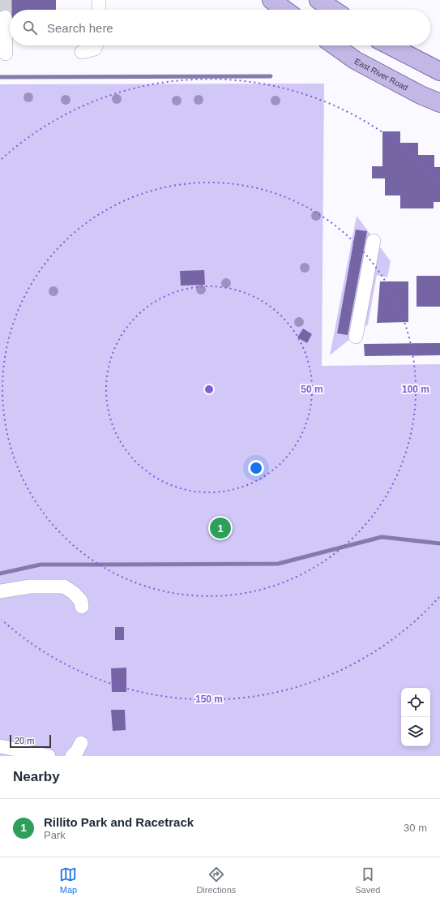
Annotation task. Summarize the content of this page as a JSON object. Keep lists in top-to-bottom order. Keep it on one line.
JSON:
{"streets":{"main road":["East River Road"]},"scale_bar":"20 m","page":{"search":"Search here","pins":"1","scale":"20 m","heading":"Nearby","list":[{"mark":"1","name":"Rillito Park and Racetrack","note":"Park","value":"30 m"}],"nav":["Map","Directions","Saved"]},"rings":["50 m","100 m","150 m"]}
